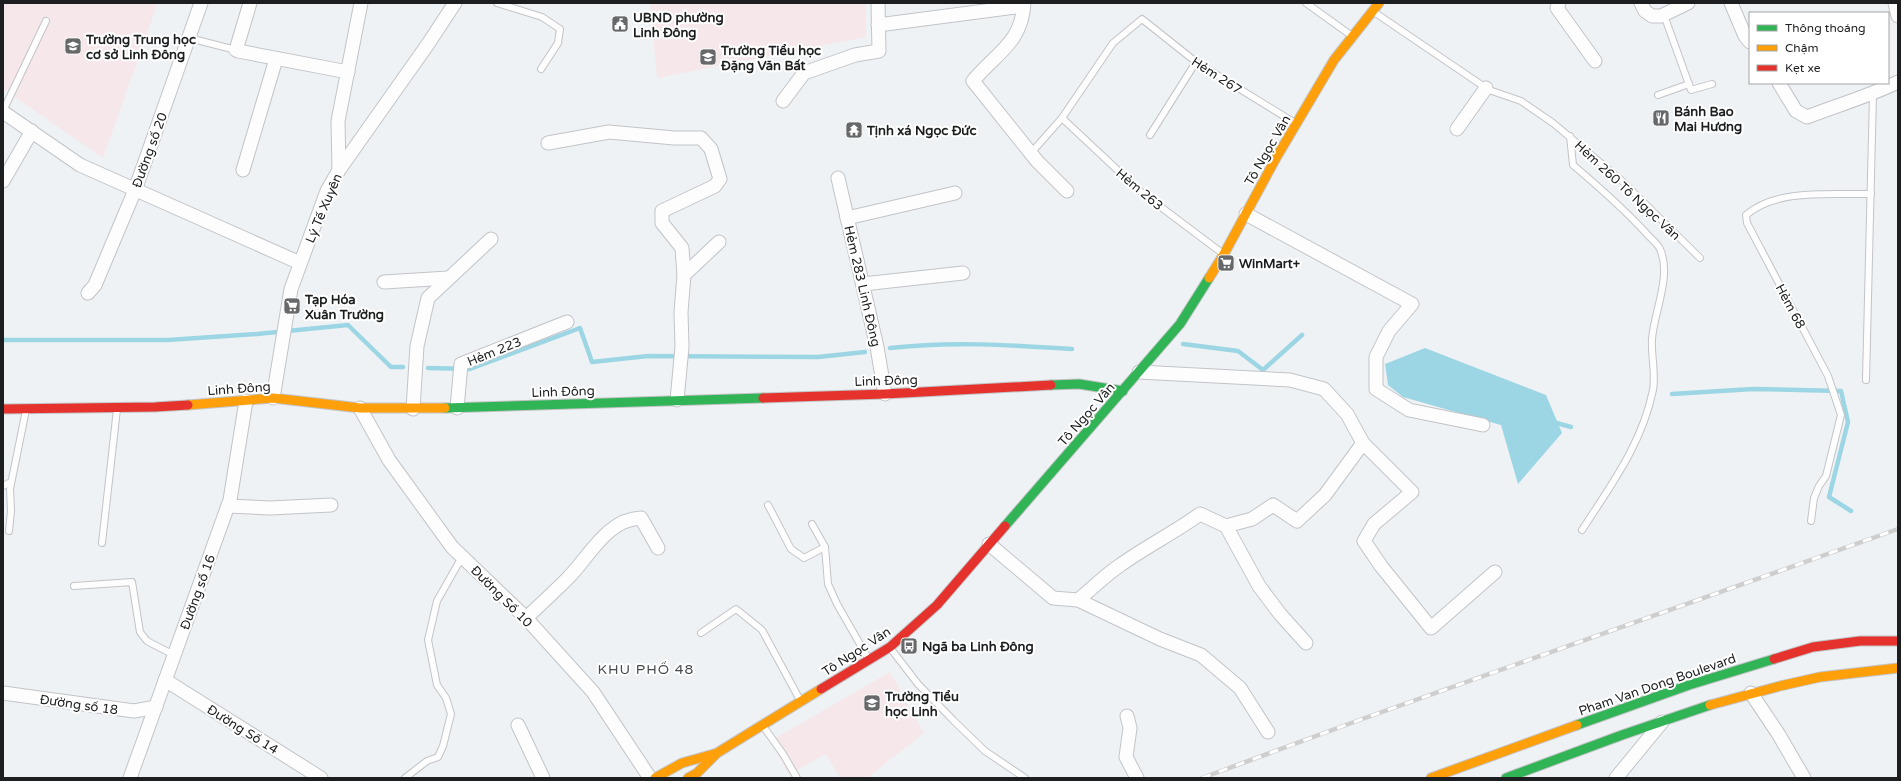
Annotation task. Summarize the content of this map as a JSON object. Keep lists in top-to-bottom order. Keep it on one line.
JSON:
{"streets":{"main road":["Tô Ngọc Vân","Linh Đông","Pham Van Dong Boulevard"],"street":["Đường số 20","Lý Tế Xuyên","Hẻm 283 Linh Đông","Hẻm 223","Đường số 16","Đường Số 10","Đường số 18","Đường Số 14"],"lane":["Hẻm 267","Hẻm 263","Hẻm 260 Tô Ngọc Vân","Hẻm 68"]},"crossings":[["Hẻm 267","Tô Ngọc Vân"],["Hẻm 267","Hẻm 263"],["Tô Ngọc Vân","Hẻm 263"],["Tô Ngọc Vân","Hẻm 260 Tô Ngọc Vân"],["Tô Ngọc Vân","Linh Đông"],["Lý Tế Xuyên","Linh Đông"],["Hẻm 283 Linh Đông","Linh Đông"],["Hẻm 223","Linh Đông"],["Linh Đông","Đường số 16"],["Linh Đông","Đường Số 10"],["Đường số 16","Đường số 18"],["Đường số 16","Đường Số 14"]],"districts":["KHU PHỐ 48"],"places":{"public building":["UBND phường Linh Đông"],"school or university":["Trường Trung học cơ sở Linh Đông","Trường Tiểu học Đặng Văn Bất","Trường Tiểu học Linh"],"restaurant":["Bánh Bao Mai Hương"],"temple":["Tịnh xá Ngọc Đức"],"supermarket":["WinMart+","Tạp Hóa Xuân Trường"],"bus stop":["Ngã ba Linh Đông"]},"legend":["Thông thoáng","Chậm","Kẹt xe"]}
